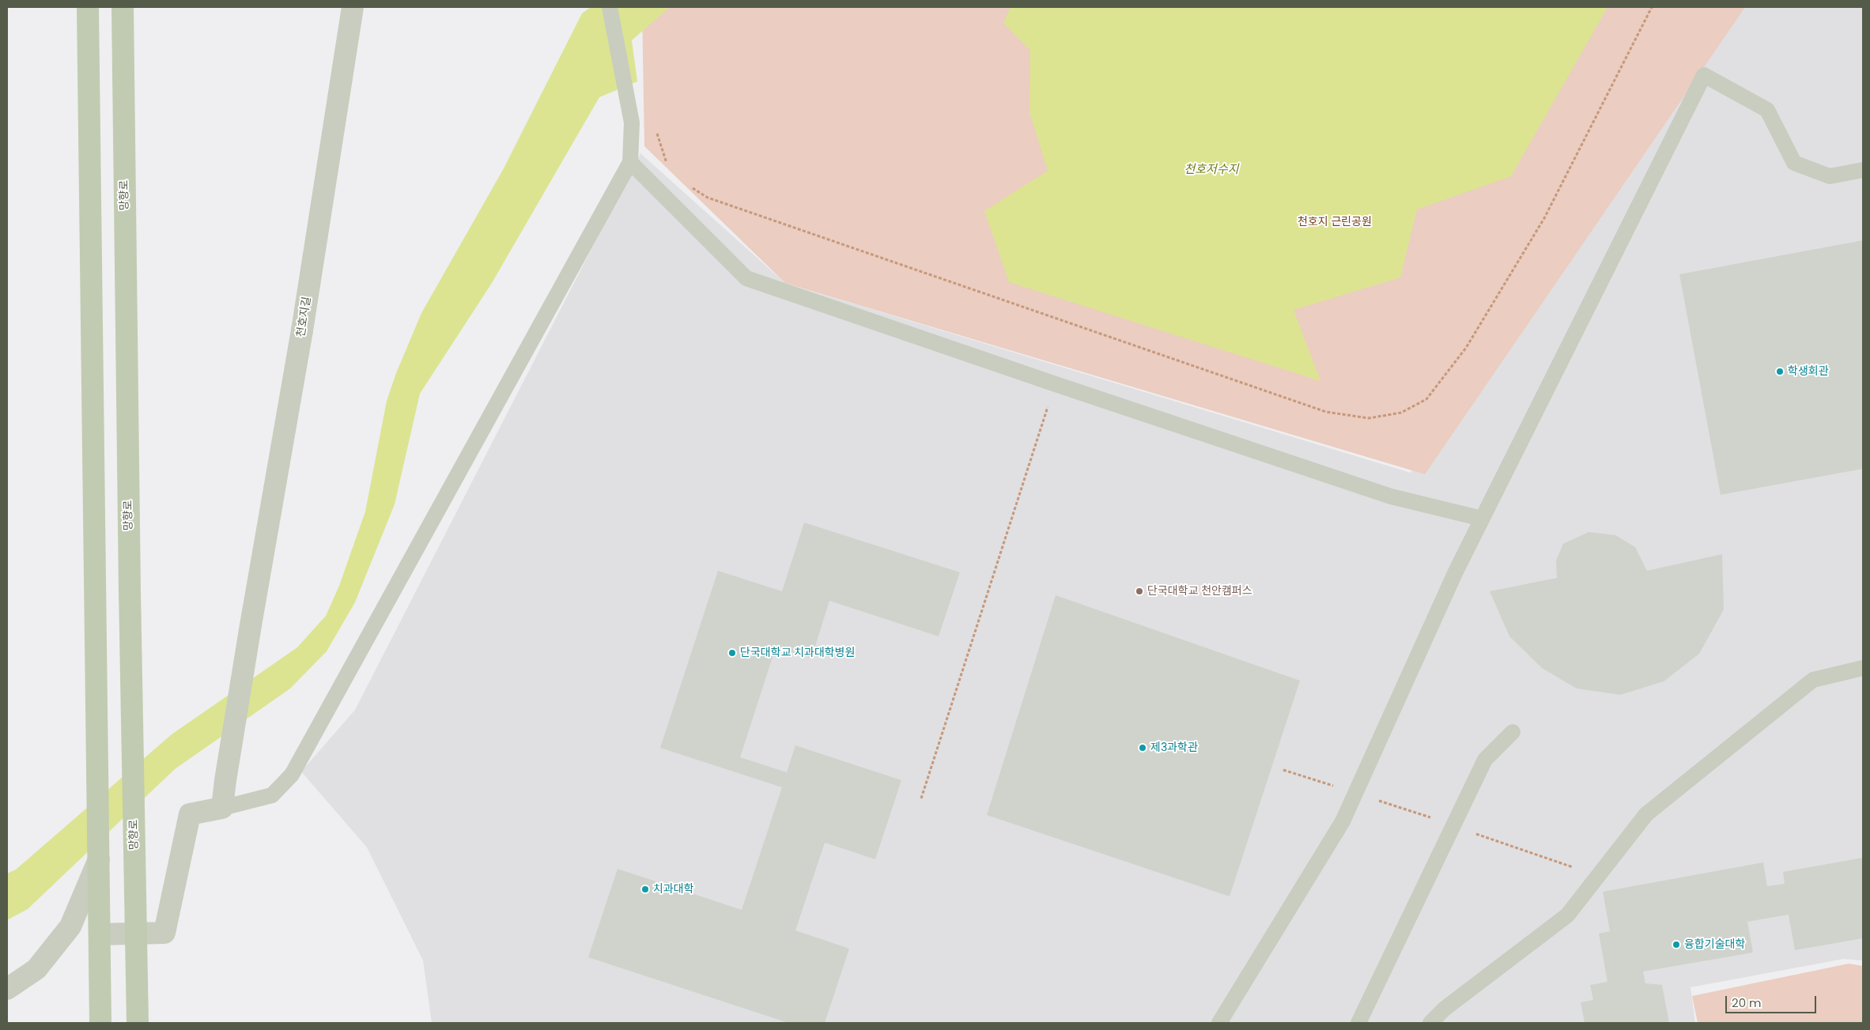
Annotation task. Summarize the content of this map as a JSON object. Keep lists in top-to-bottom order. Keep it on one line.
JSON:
{"streets":{"main road":["망향로"],"street":["천호지길"]},"water":["천호저수지"],"parks":["천호지 근린공원"],"places":["학생회관","단국대학교 천안캠퍼스","단국대학교 치과대학병원","제3과학관","치과대학","융합기술대학"],"scale_bar":"20 m"}
